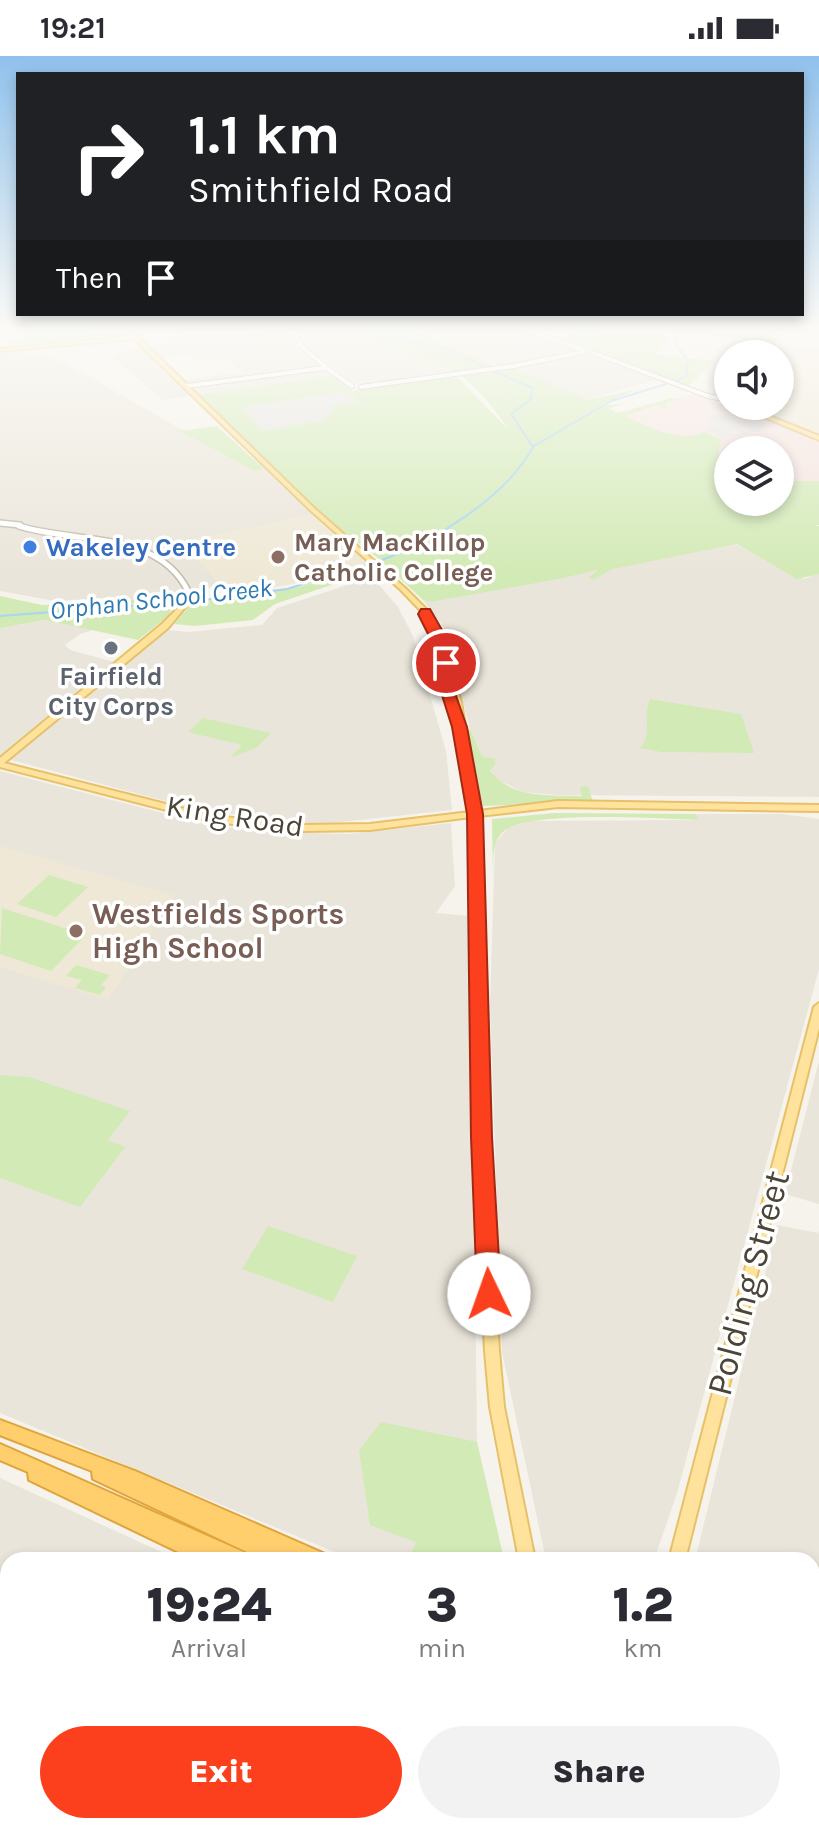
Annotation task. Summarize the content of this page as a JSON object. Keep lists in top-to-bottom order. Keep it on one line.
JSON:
{"streets":{"main road":["King Road","Polding Street"]},"water":["Orphan School Creek"],"places":["Wakeley Centre","Mary MacKillop Catholic College","Fairfield City Corps","Westfields Sports High School"],"page":{"status":"19:21","turn":["1.1 km","Smithfield Road"],"then":"Then","eta":["19:24","Arrival","3","min","1.2","km"],"buttons":["Exit","Share"]}}
